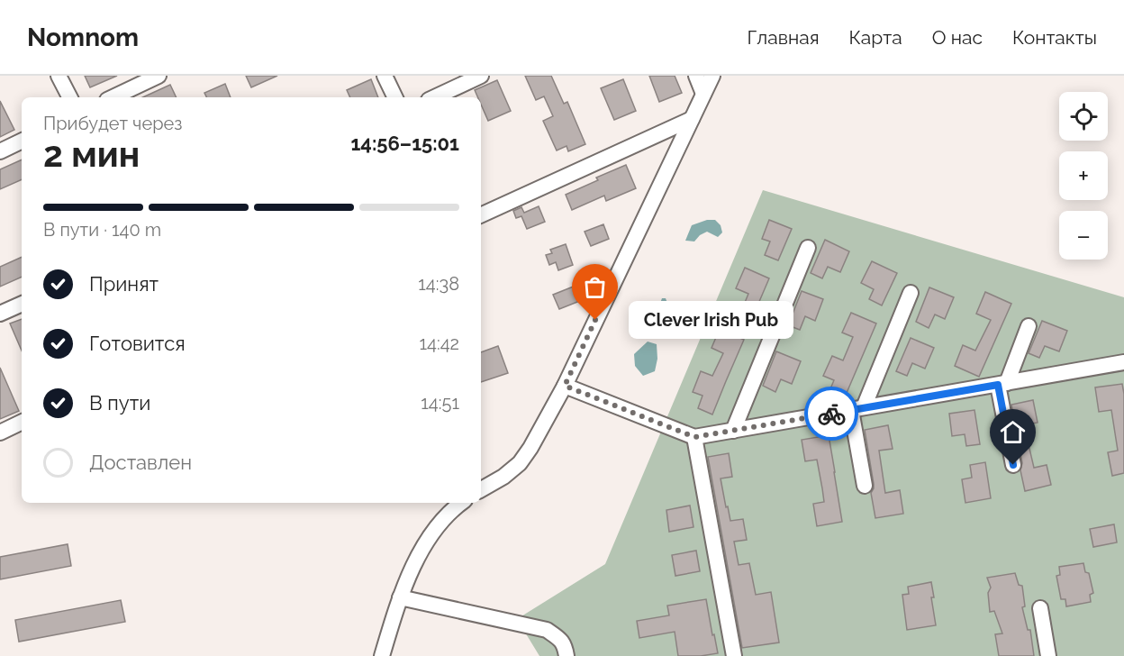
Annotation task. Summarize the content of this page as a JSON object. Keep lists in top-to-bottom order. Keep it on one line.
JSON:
{"places":["Clever Irish Pub"],"page":{"header":"Nomnom","nav":["Главная","Карта","О нас","Контакты"],"map_buttons":["+","−"],"heading":["2 мин","Прибудет через","14:56–15:01"],"bar":"В пути · 140 m","list":[["Принят","14:38"],["Готовится","14:42"],["В пути","14:51"],"Доставлен"],"bubble":"Clever Irish Pub"}}
